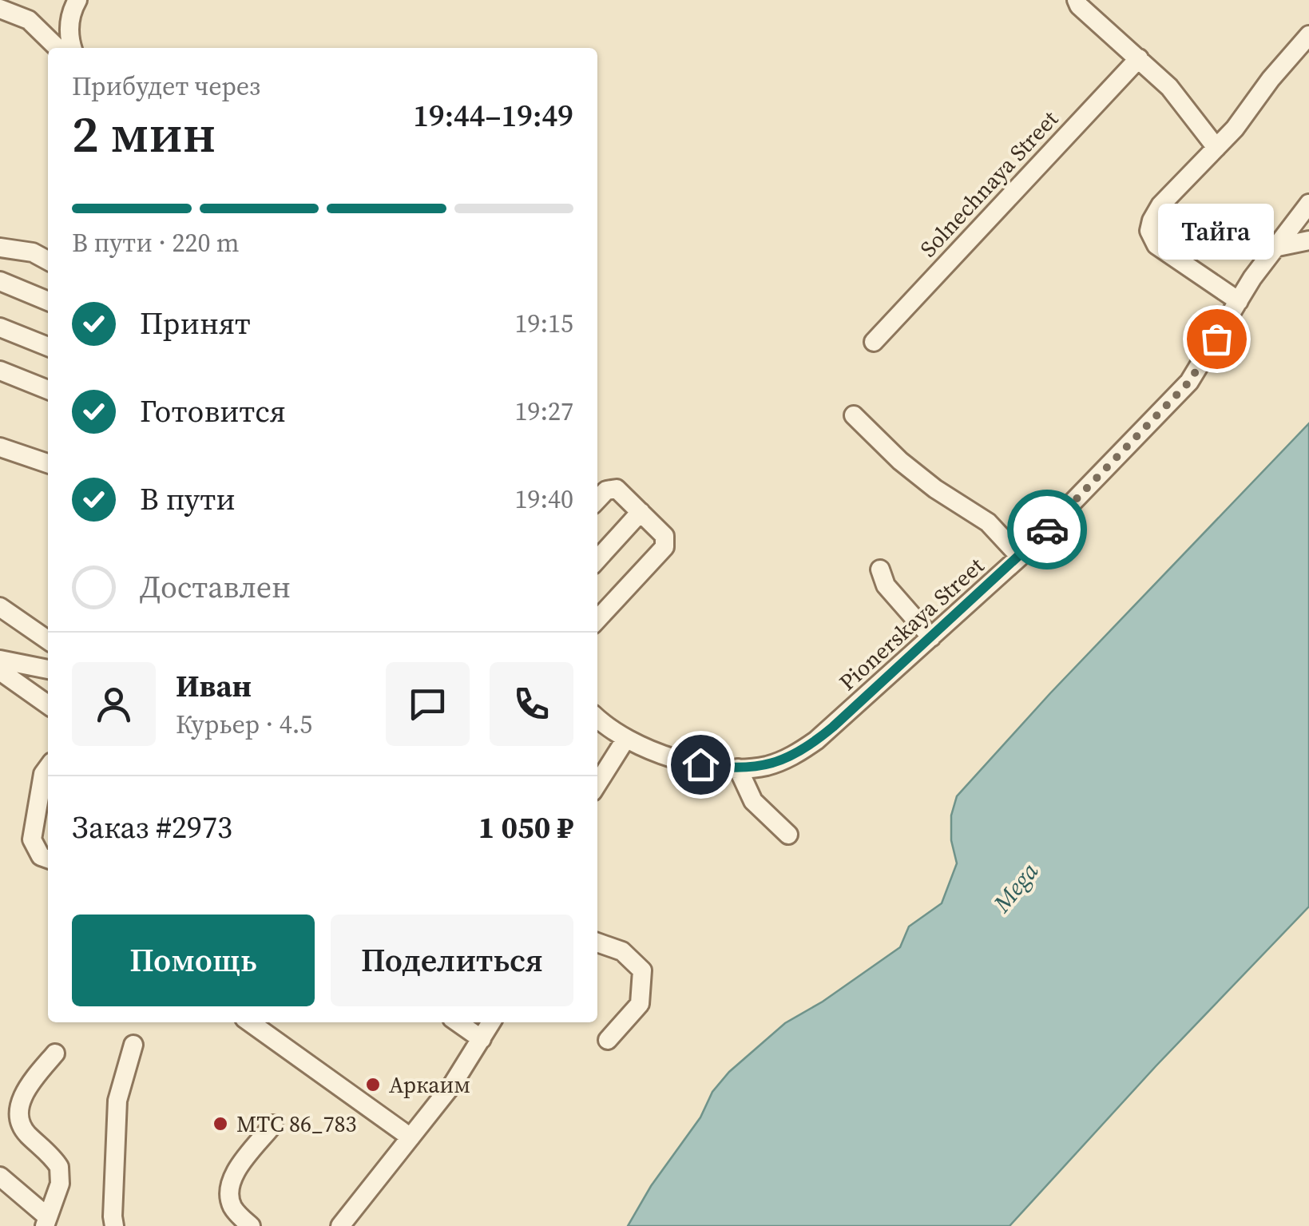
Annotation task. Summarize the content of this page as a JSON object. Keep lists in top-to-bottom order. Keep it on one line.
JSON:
{"streets":{"street":["Solnechnaya Street","Pionerskaya Street"]},"water":["Mega"],"places":["Тайга","Аркаим","МТС 86_783"],"page":{"heading":["2 мин","Прибудет через","19:44–19:49"],"panel":["Иван","Курьер · 4.5","Заказ #2973","1 050 ₽"],"bar":"В пути · 220 m","bubble":"Тайга","list":[["Принят","19:15"],["Готовится","19:27"],["В пути","19:40"],"Доставлен"],"buttons":["Помощь","Поделиться"]}}
